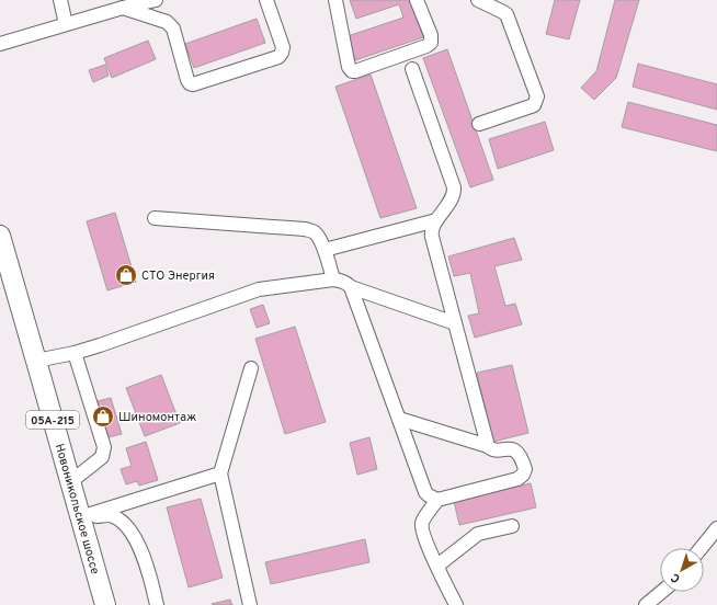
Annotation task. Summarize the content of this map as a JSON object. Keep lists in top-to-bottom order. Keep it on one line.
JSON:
{"streets":{"highway":["05А-215","Новоникольское шоссе"]},"places":{"shop":["СТО Энергия","Шиномонтаж"]},"north":"bottom left"}
